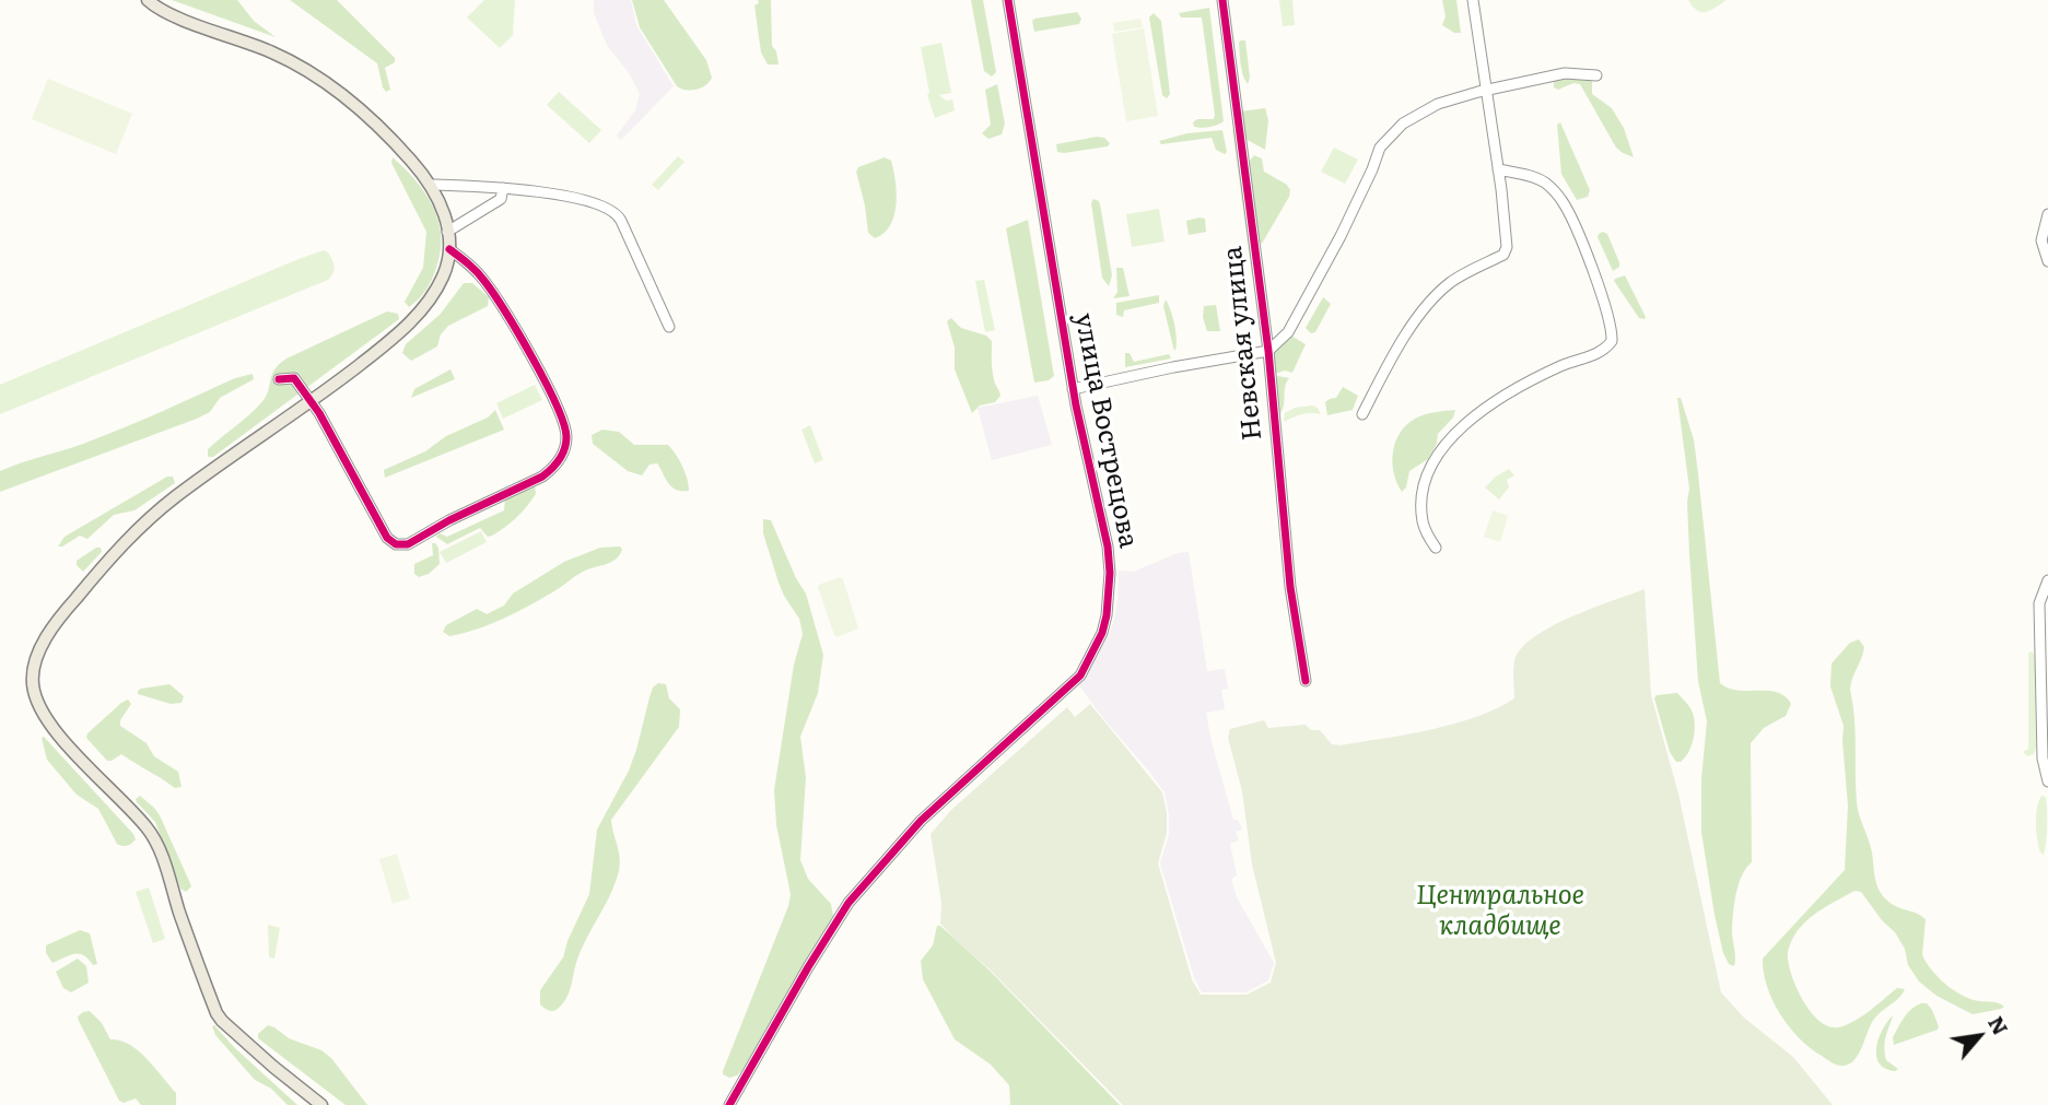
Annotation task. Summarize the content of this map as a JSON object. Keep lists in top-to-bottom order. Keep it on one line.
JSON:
{"streets":{"street":["Невская улица","улица Вострецова"]},"parks":["Центральное кладбище"],"north":"top right"}
